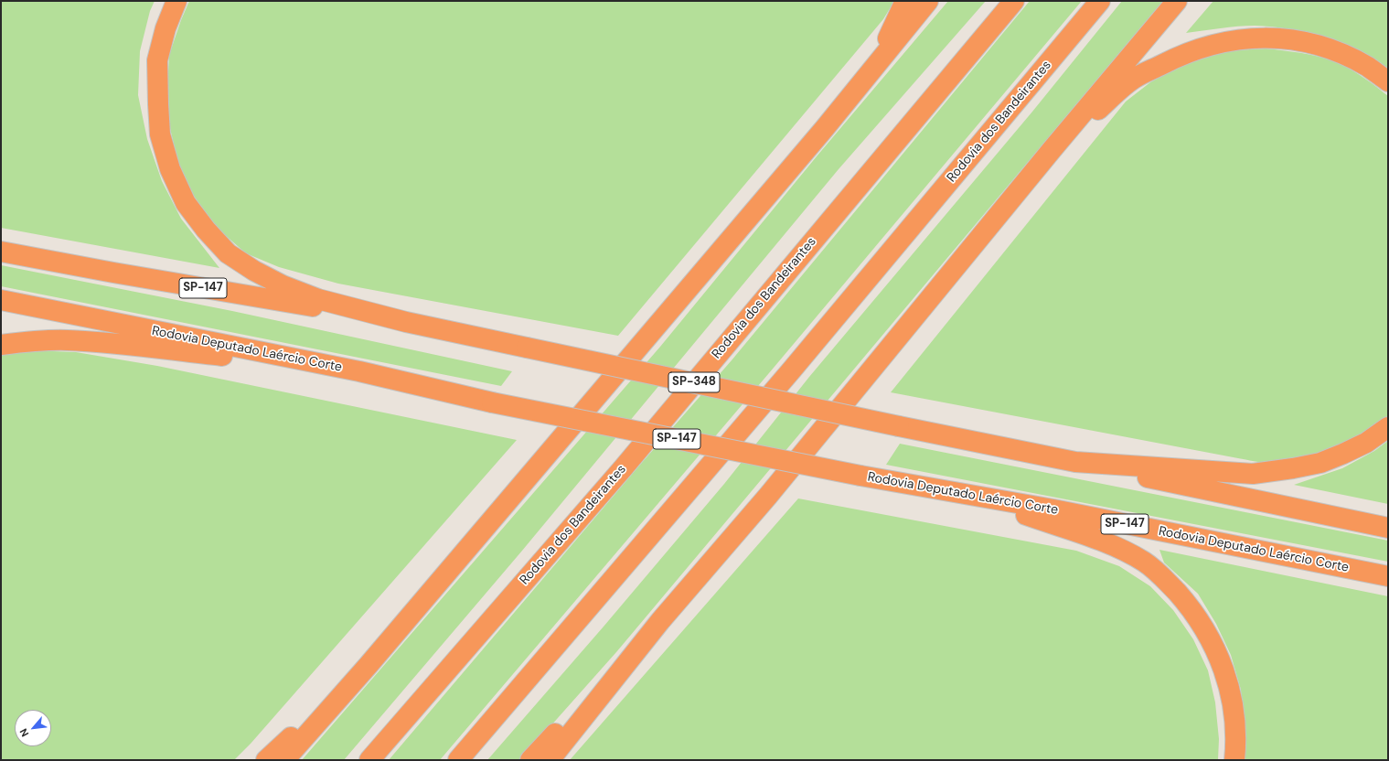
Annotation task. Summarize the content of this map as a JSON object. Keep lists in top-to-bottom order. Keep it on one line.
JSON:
{"streets":{"highway":["Rodovia dos Bandeirantes","SP-147","Rodovia Deputado Laércio Corte","SP-348"]},"north":"bottom left"}
